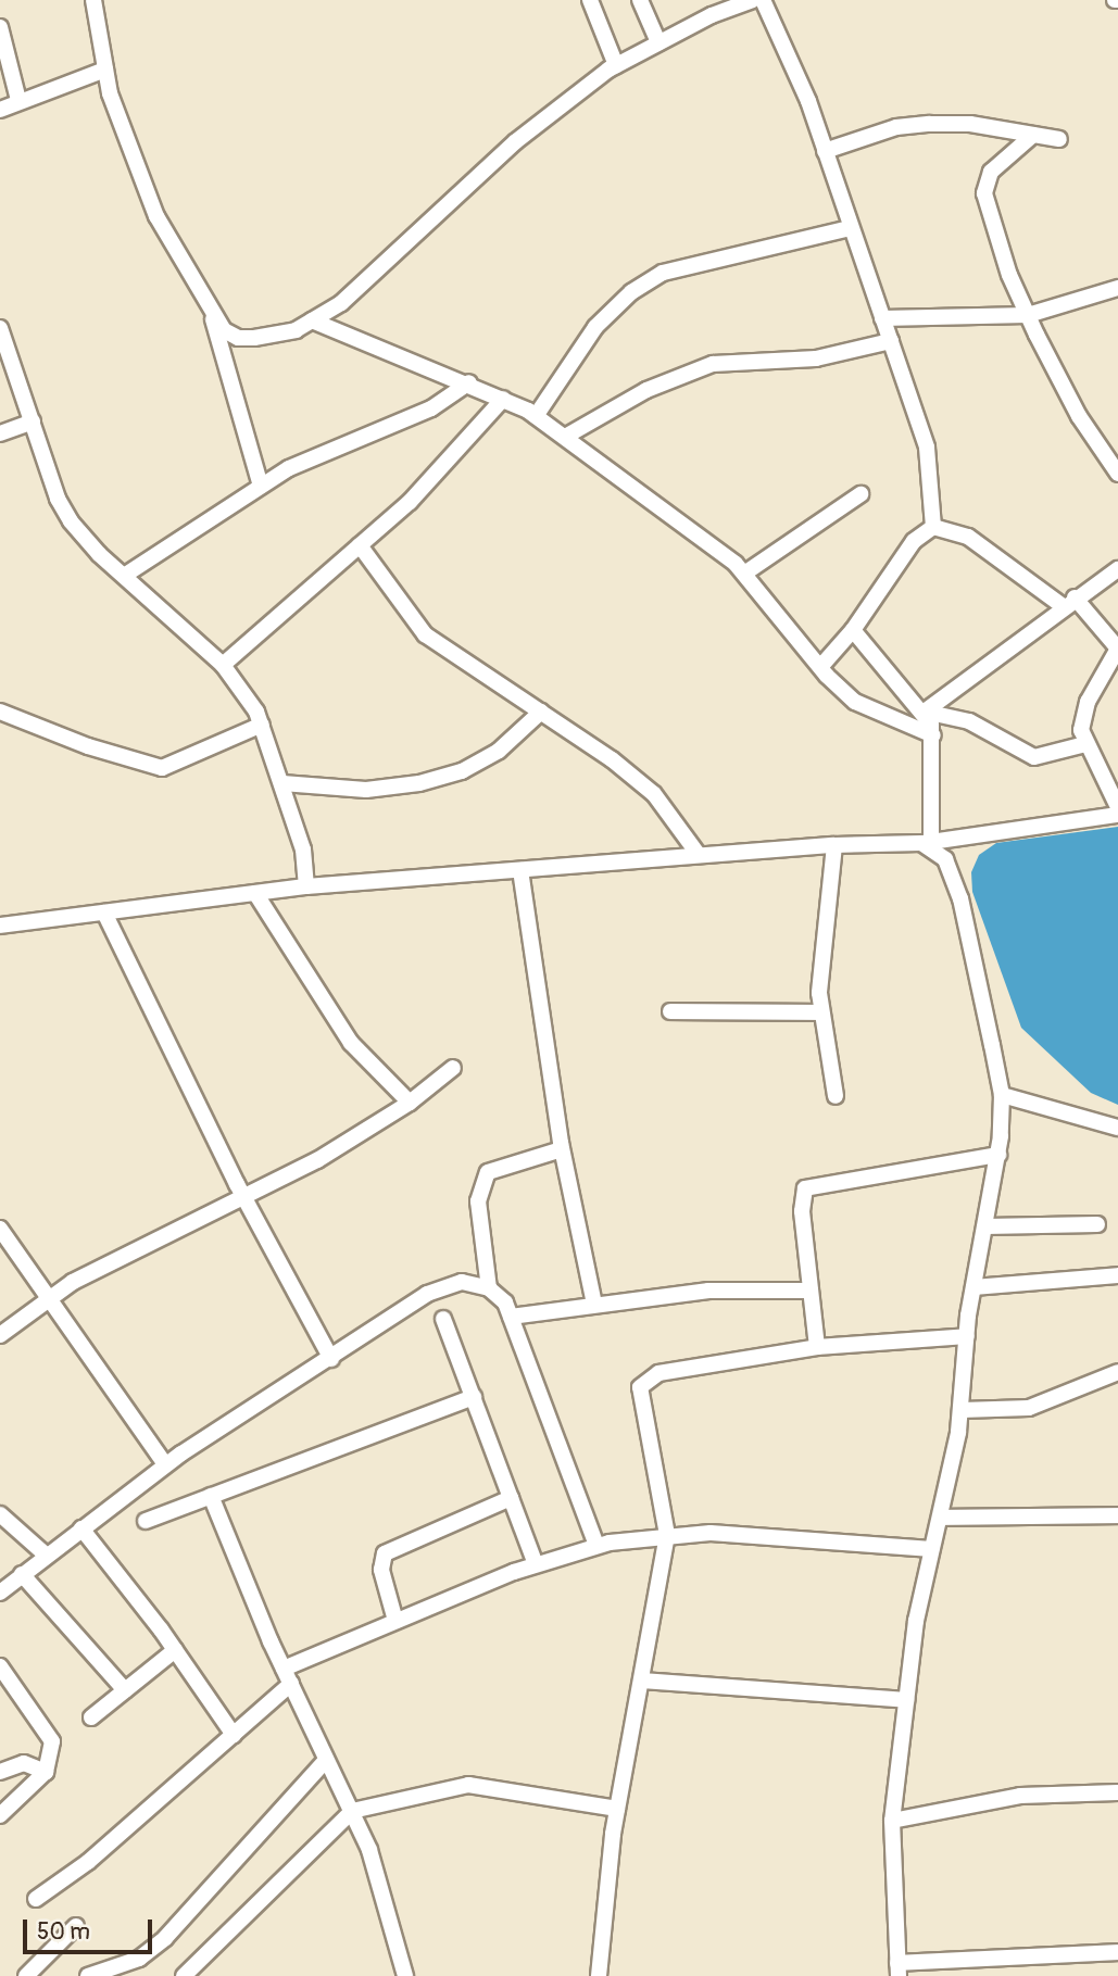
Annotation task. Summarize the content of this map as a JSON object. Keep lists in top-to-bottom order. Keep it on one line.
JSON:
{"scale_bar":"50 m"}
